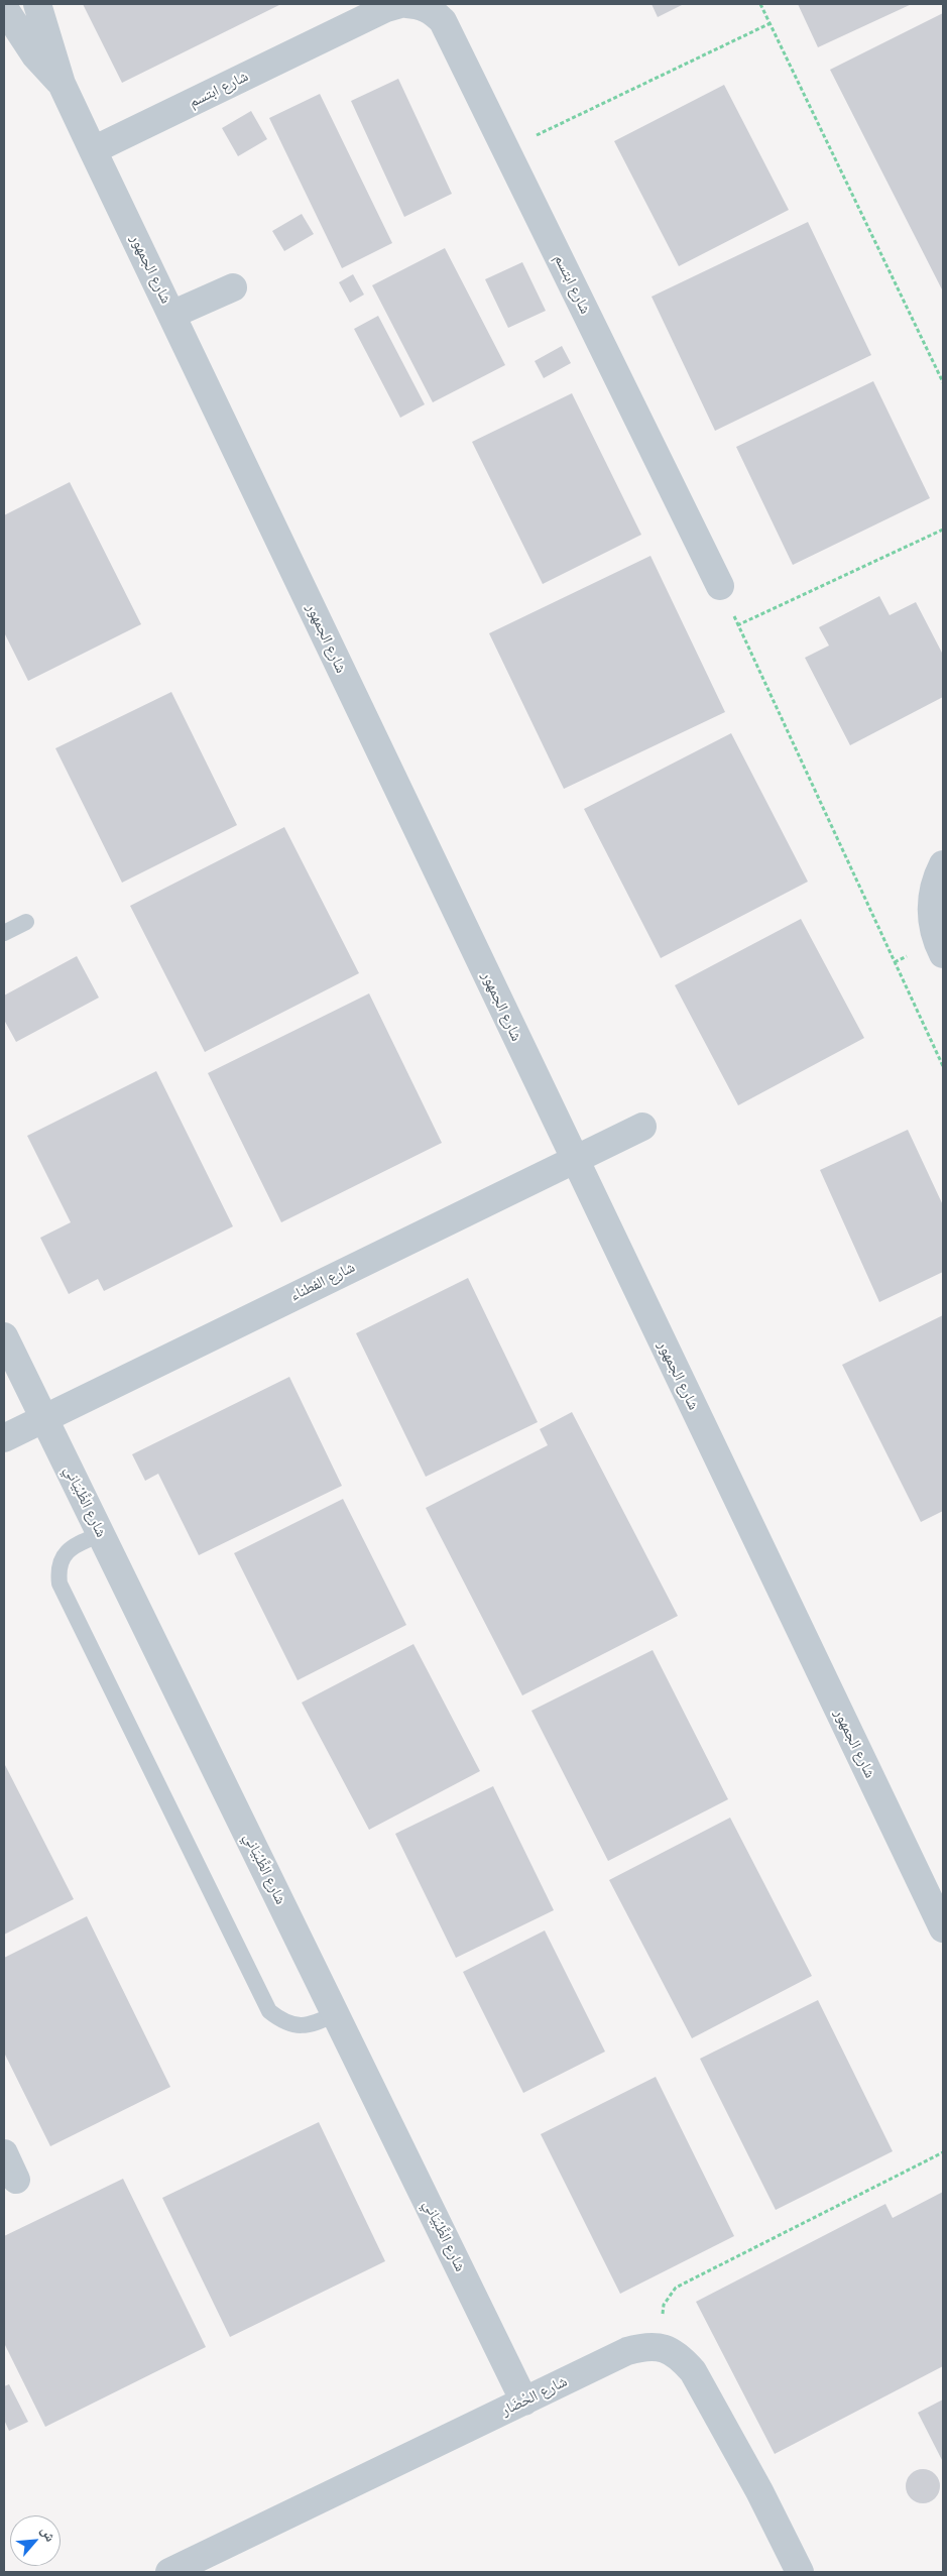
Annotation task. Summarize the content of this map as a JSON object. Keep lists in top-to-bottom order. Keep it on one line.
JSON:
{"streets":{"street":["شارع ابتسم","شارع الجمهور","شارع الفطناء","شارع الظَّبْيَاني","شارع الحْضَار"]},"crossings":[["شارع ابتسم","شارع الجمهور"],["شارع الجمهور","شارع الفطناء"],["شارع الفطناء","شارع الظَّبْيَاني"],["شارع الظَّبْيَاني","شارع الحْضَار"]],"north":"top right"}
